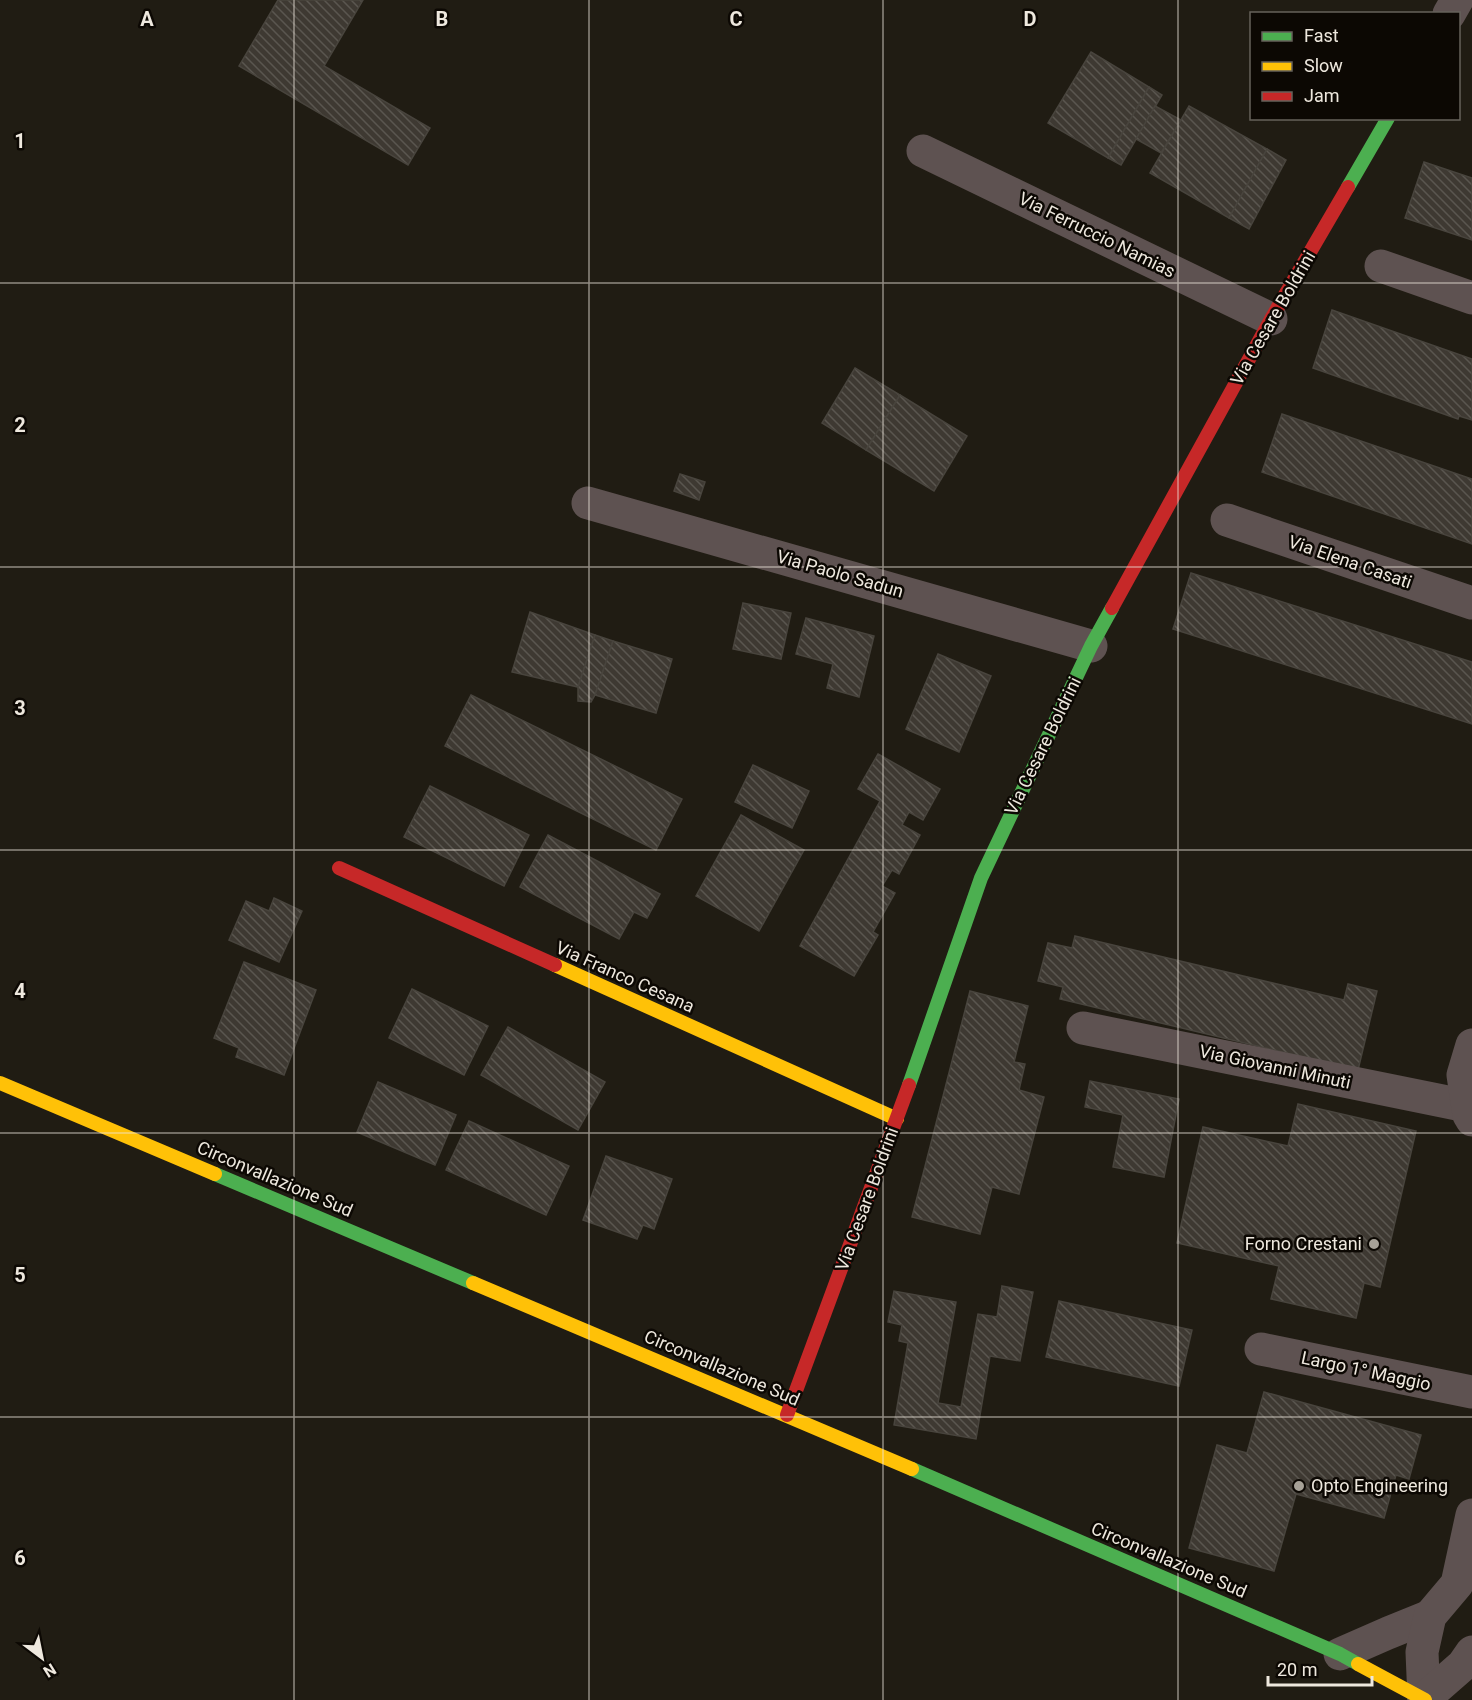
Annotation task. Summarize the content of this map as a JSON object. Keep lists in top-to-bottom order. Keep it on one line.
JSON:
{"streets":{"street":["Via Ferruccio Namias","Via Cesare Boldrini","Via Elena Casati","Via Paolo Sadun","Via Franco Cesana","Via Giovanni Minuti","Circonvallazione Sud","Largo 1° Maggio"]},"crossings":[["Via Ferruccio Namias","Via Cesare Boldrini"],["Via Cesare Boldrini","Via Paolo Sadun"],["Via Cesare Boldrini","Via Franco Cesana"],["Via Cesare Boldrini","Circonvallazione Sud"]],"places":["Forno Crestani","Opto Engineering"],"legend":["Fast","Slow","Jam"],"scale_bar":"20 m","north":"bottom right","grid":{"columns":["A","B","C","D"],"rows":["1","2","3","4","5","6"]}}
